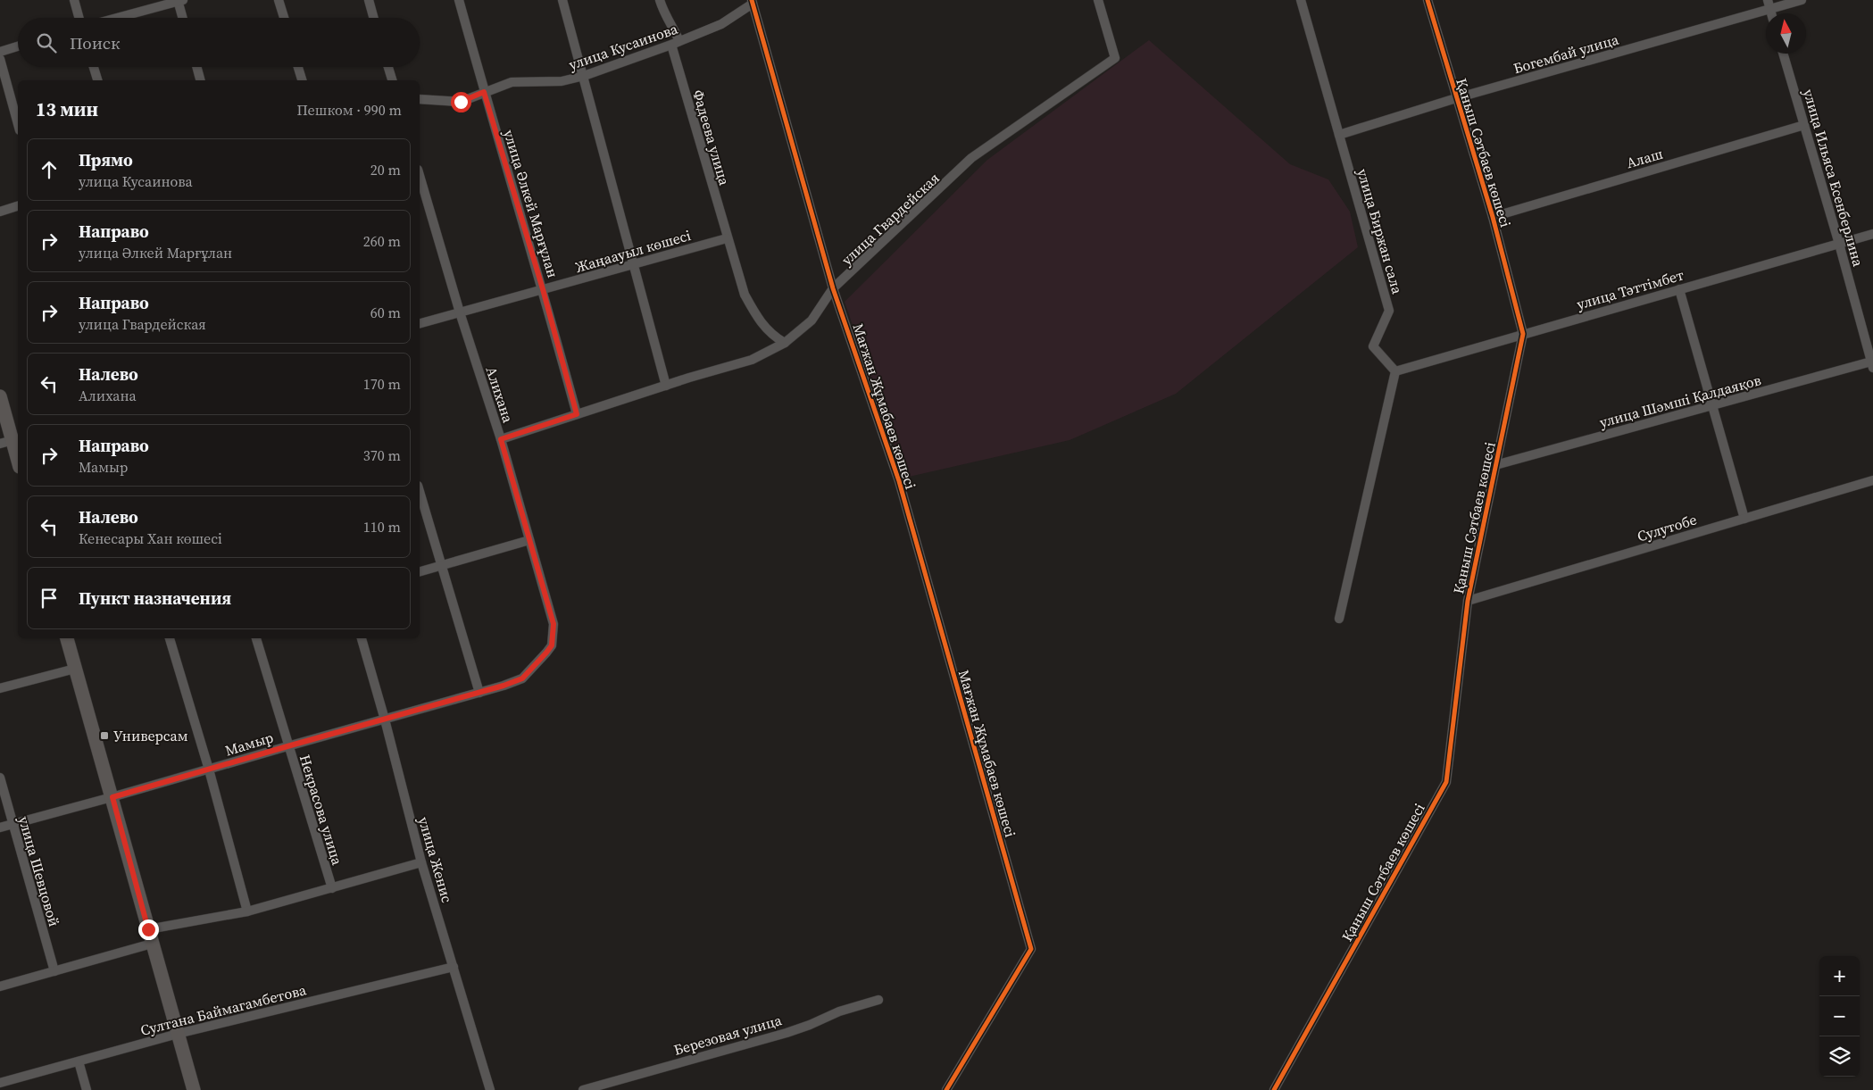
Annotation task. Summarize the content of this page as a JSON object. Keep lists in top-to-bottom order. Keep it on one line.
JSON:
{"streets":{"street":["улица Кусаинова","Богембай улица","Фадеева улица","Қаныш Сәтбаев көшесі","Алаш","улица Ильяса Есенберлина","улица Әлкей Марғұлан","улица Гвардейская","улица Биржан сала","Жаңаауыл көшесі","улица Тәттімбет","Алихана","улица Шәмші Қалдаяқов","Мағжан Жұмабаев көшесі","Сулутобе","Мамыр","Некрасова улица","улица Женис","улица Шевцовой","Султана Баймагамбетова","Березовая улица"]},"crossings":[["улица Кусаинова","Фадеева улица"],["улица Кусаинова","улица Әлкей Марғұлан"],["улица Кусаинова","Мағжан Жұмабаев көшесі"],["Богембай улица","Қаныш Сәтбаев көшесі"],["Богембай улица","улица Биржан сала"],["Фадеева улица","улица Гвардейская"],["Фадеева улица","Жаңаауыл көшесі"],["Қаныш Сәтбаев көшесі","Алаш"],["Қаныш Сәтбаев көшесі","улица Тәттімбет"],["Қаныш Сәтбаев көшесі","улица Шәмші Қалдаяқов"],["Қаныш Сәтбаев көшесі","Сулутобе"],["Алаш","улица Ильяса Есенберлина"],["улица Ильяса Есенберлина","улица Тәттімбет"],["улица Ильяса Есенберлина","улица Шәмші Қалдаяқов"],["улица Әлкей Марғұлан","улица Гвардейская"],["улица Әлкей Марғұлан","Жаңаауыл көшесі"],["улица Гвардейская","Алихана"],["улица Гвардейская","Мағжан Жұмабаев көшесі"],["улица Биржан сала","улица Тәттімбет"],["Жаңаауыл көшесі","Алихана"],["Алихана","Мамыр"],["Мамыр","Некрасова улица"],["Мамыр","улица Женис"],["Мамыр","улица Шевцовой"],["улица Женис","Султана Баймагамбетова"]],"places":{"transit":["Универсам"]},"north":"top","page":{"search":"Поиск","heading":["13 мин","Пешком · 990 m"],"list":[["Прямо","улица Кусаинова","20 m"],["Направо","улица Әлкей Марғұлан","260 m"],["Направо","улица Гвардейская","60 m"],["Налево","Алихана","170 m"],["Направо","Мамыр","370 m"],["Налево","Кенесары Хан көшесі","110 m"],"Пункт назначения"],"map_buttons":["+","−"]}}
